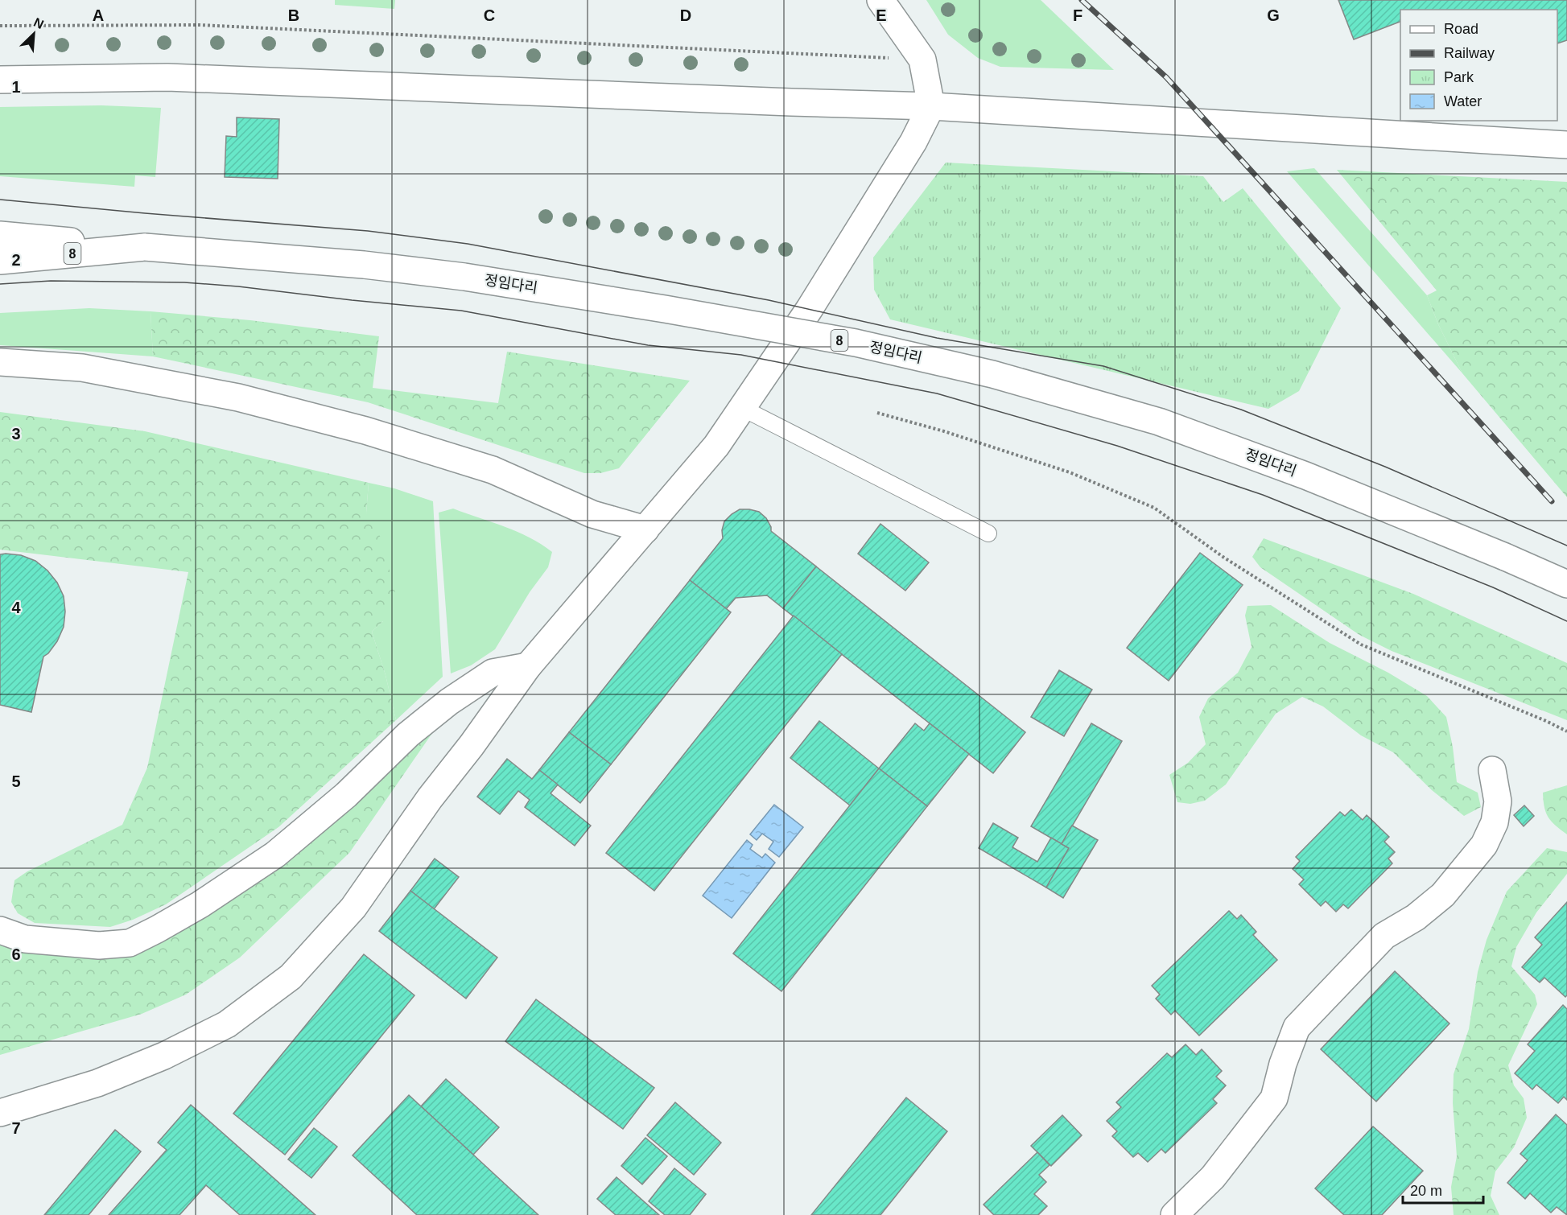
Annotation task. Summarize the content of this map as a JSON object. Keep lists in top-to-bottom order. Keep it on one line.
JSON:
{"streets":{"main road":["8","정임다리"]},"crossings":[["8","정임다리"]],"legend":["Road","Railway","Park","Water"],"scale_bar":"20 m","north":"top right","grid":{"columns":["A","B","C","D","E","F","G"],"rows":["1","2","3","4","5","6","7"]}}
